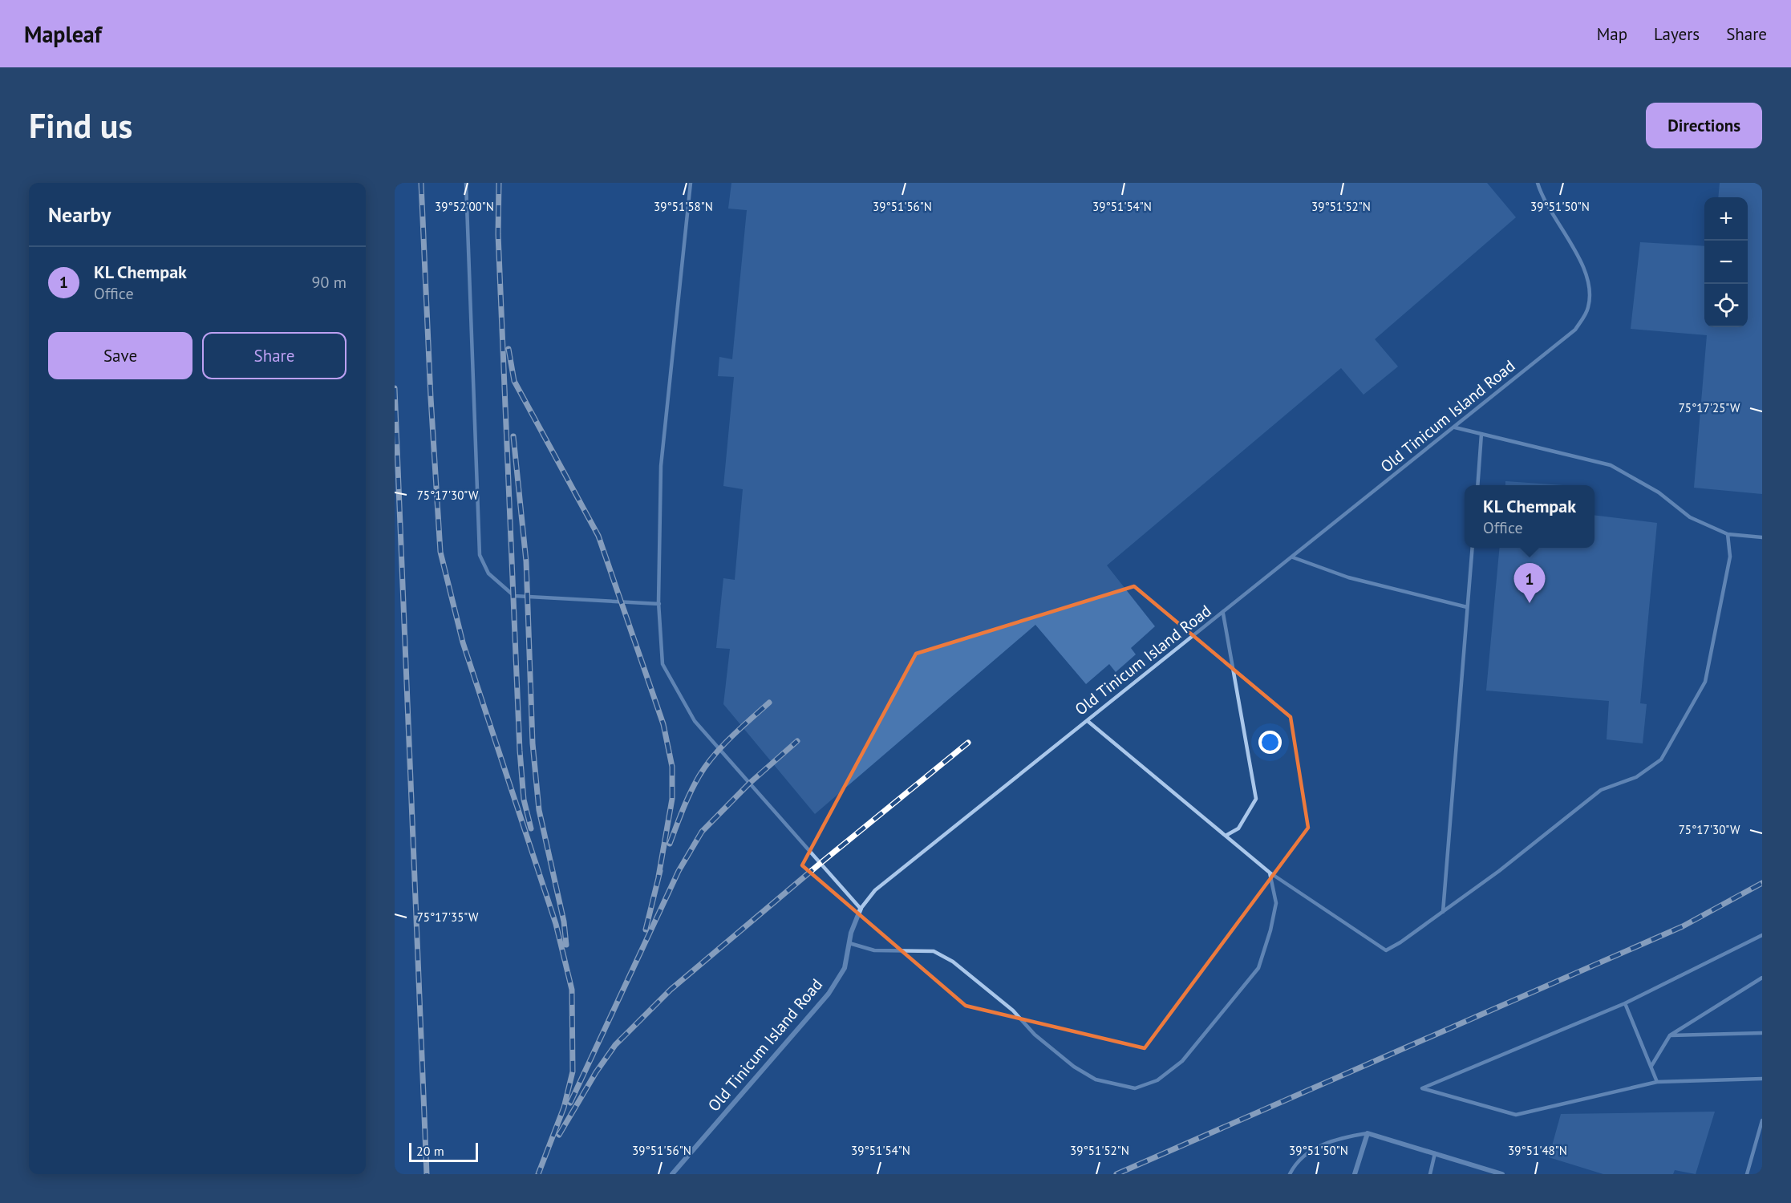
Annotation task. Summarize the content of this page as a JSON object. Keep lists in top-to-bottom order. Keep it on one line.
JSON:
{"streets":{"street":["Old Tinicum Island Road"]},"scale_bar":"20 m","page":{"header":"Mapleaf","nav":["Map","Layers","Share"],"buttons":["Directions",["Save","Share"]],"title":"Find us","heading":"Nearby","map_buttons":["+","−"],"list":[{"mark":"1","name":"KL Chempak","note":"Office","value":"90 m"}],"popup":["KL Chempak","Office"],"pins":"1","scale":"20 m"},"coordinates":["39°52'00\"N","39°51'58\"N","39°51'56\"N","39°51'54\"N","39°51'52\"N","39°51'50\"N","75°17'25\"W","75°17'30\"W","75°17'35\"W","39°51'48\"N"]}
